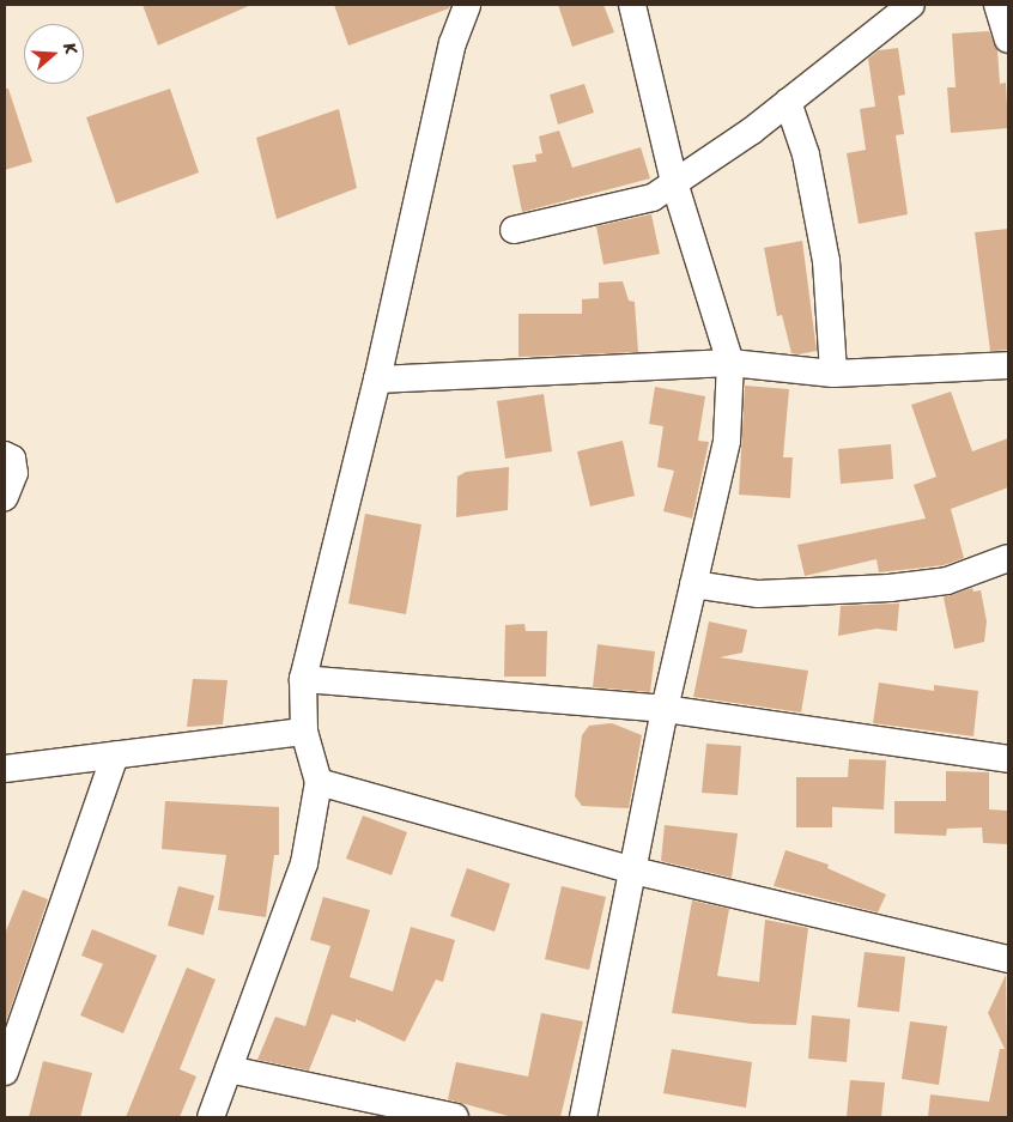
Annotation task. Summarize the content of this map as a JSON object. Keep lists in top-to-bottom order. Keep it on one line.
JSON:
{"north":"right"}
